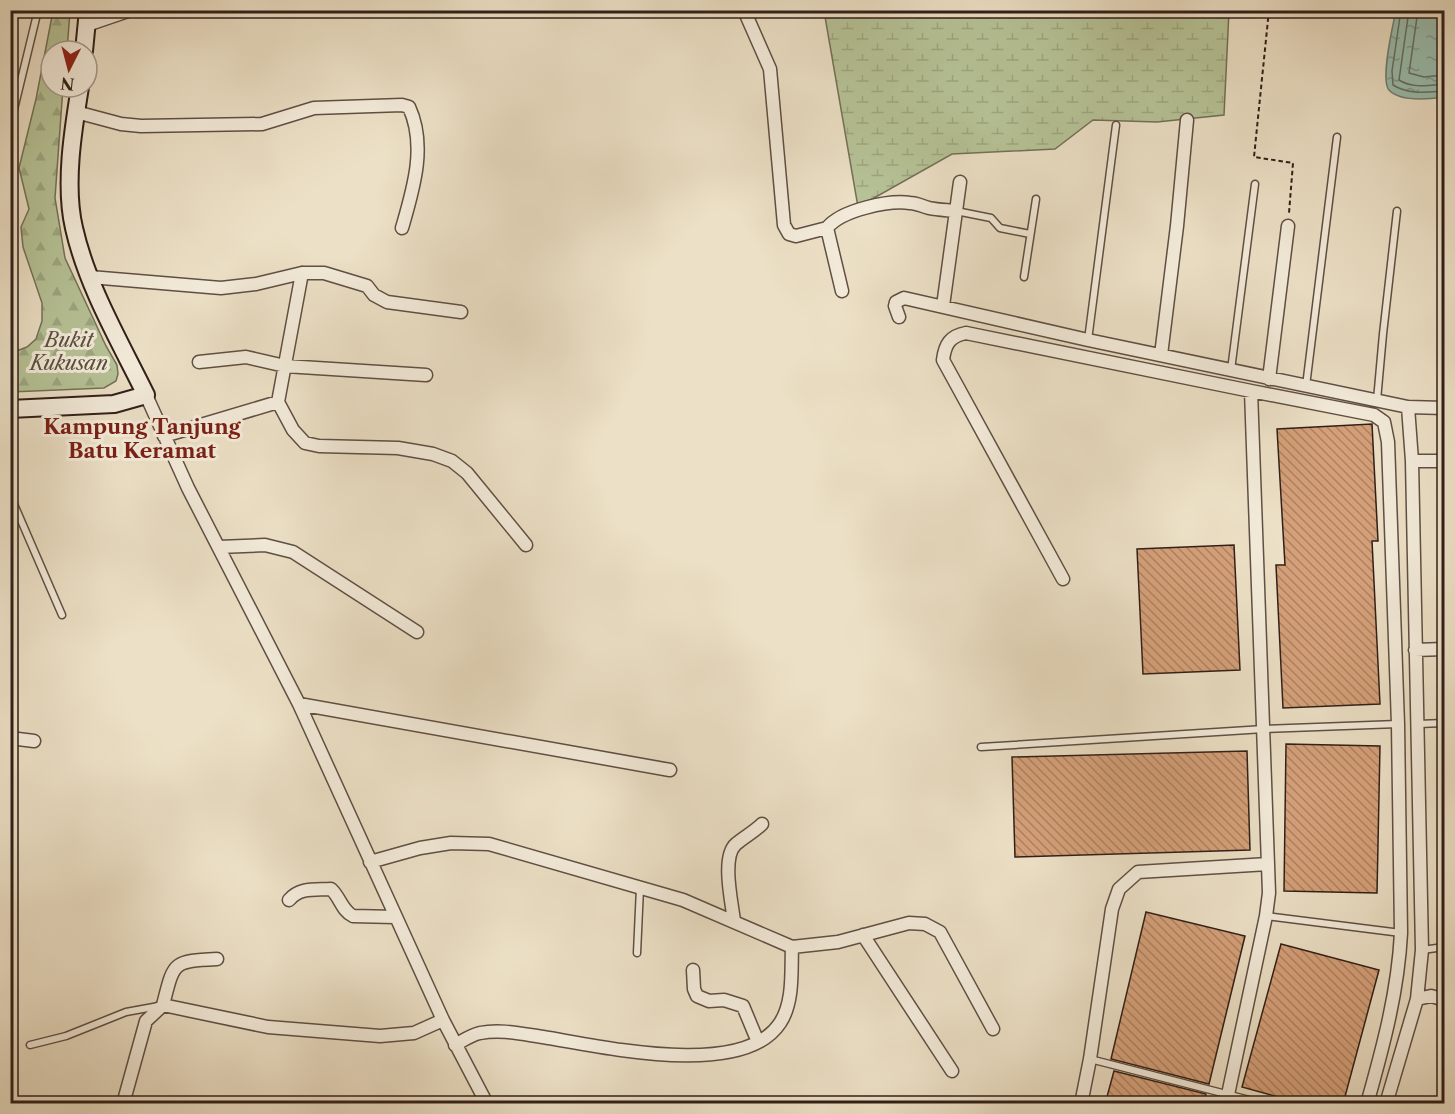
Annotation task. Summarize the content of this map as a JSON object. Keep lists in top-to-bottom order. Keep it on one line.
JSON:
{"districts":["Kampung Tanjung Batu Keramat"],"parks":["Bukit Kukusan"],"north":"bottom"}
